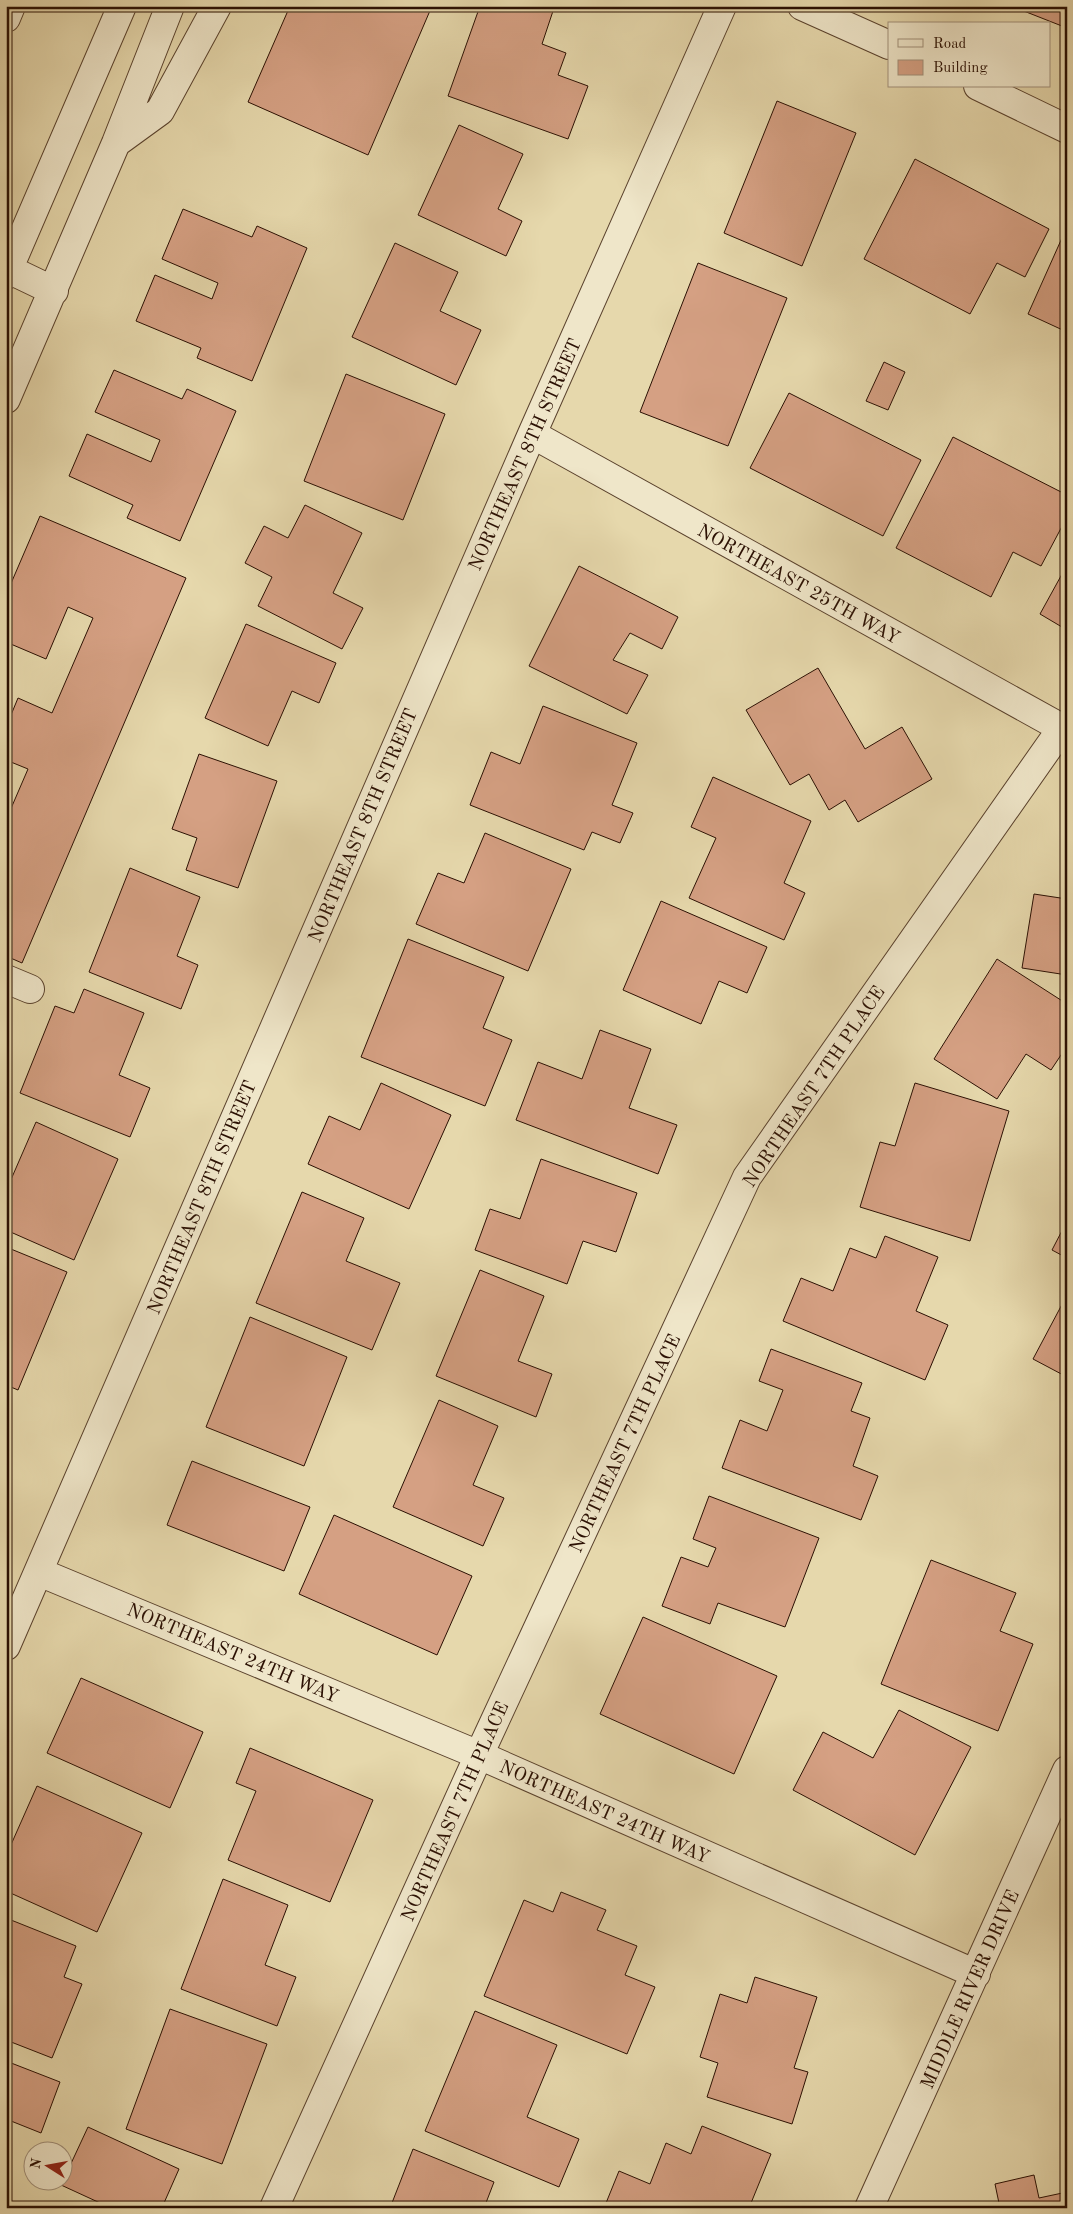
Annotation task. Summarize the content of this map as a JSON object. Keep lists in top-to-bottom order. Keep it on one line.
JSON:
{"streets":{"street":["NORTHEAST 8TH STREET","NORTHEAST 25TH WAY","NORTHEAST 7TH PLACE","NORTHEAST 24TH WAY","MIDDLE RIVER DRIVE"]},"crossings":[["NORTHEAST 8TH STREET","NORTHEAST 25TH WAY"],["NORTHEAST 8TH STREET","NORTHEAST 24TH WAY"],["NORTHEAST 25TH WAY","NORTHEAST 7TH PLACE"],["NORTHEAST 7TH PLACE","NORTHEAST 24TH WAY"],["NORTHEAST 24TH WAY","MIDDLE RIVER DRIVE"]],"legend":["Road","Building"],"north":"left"}
